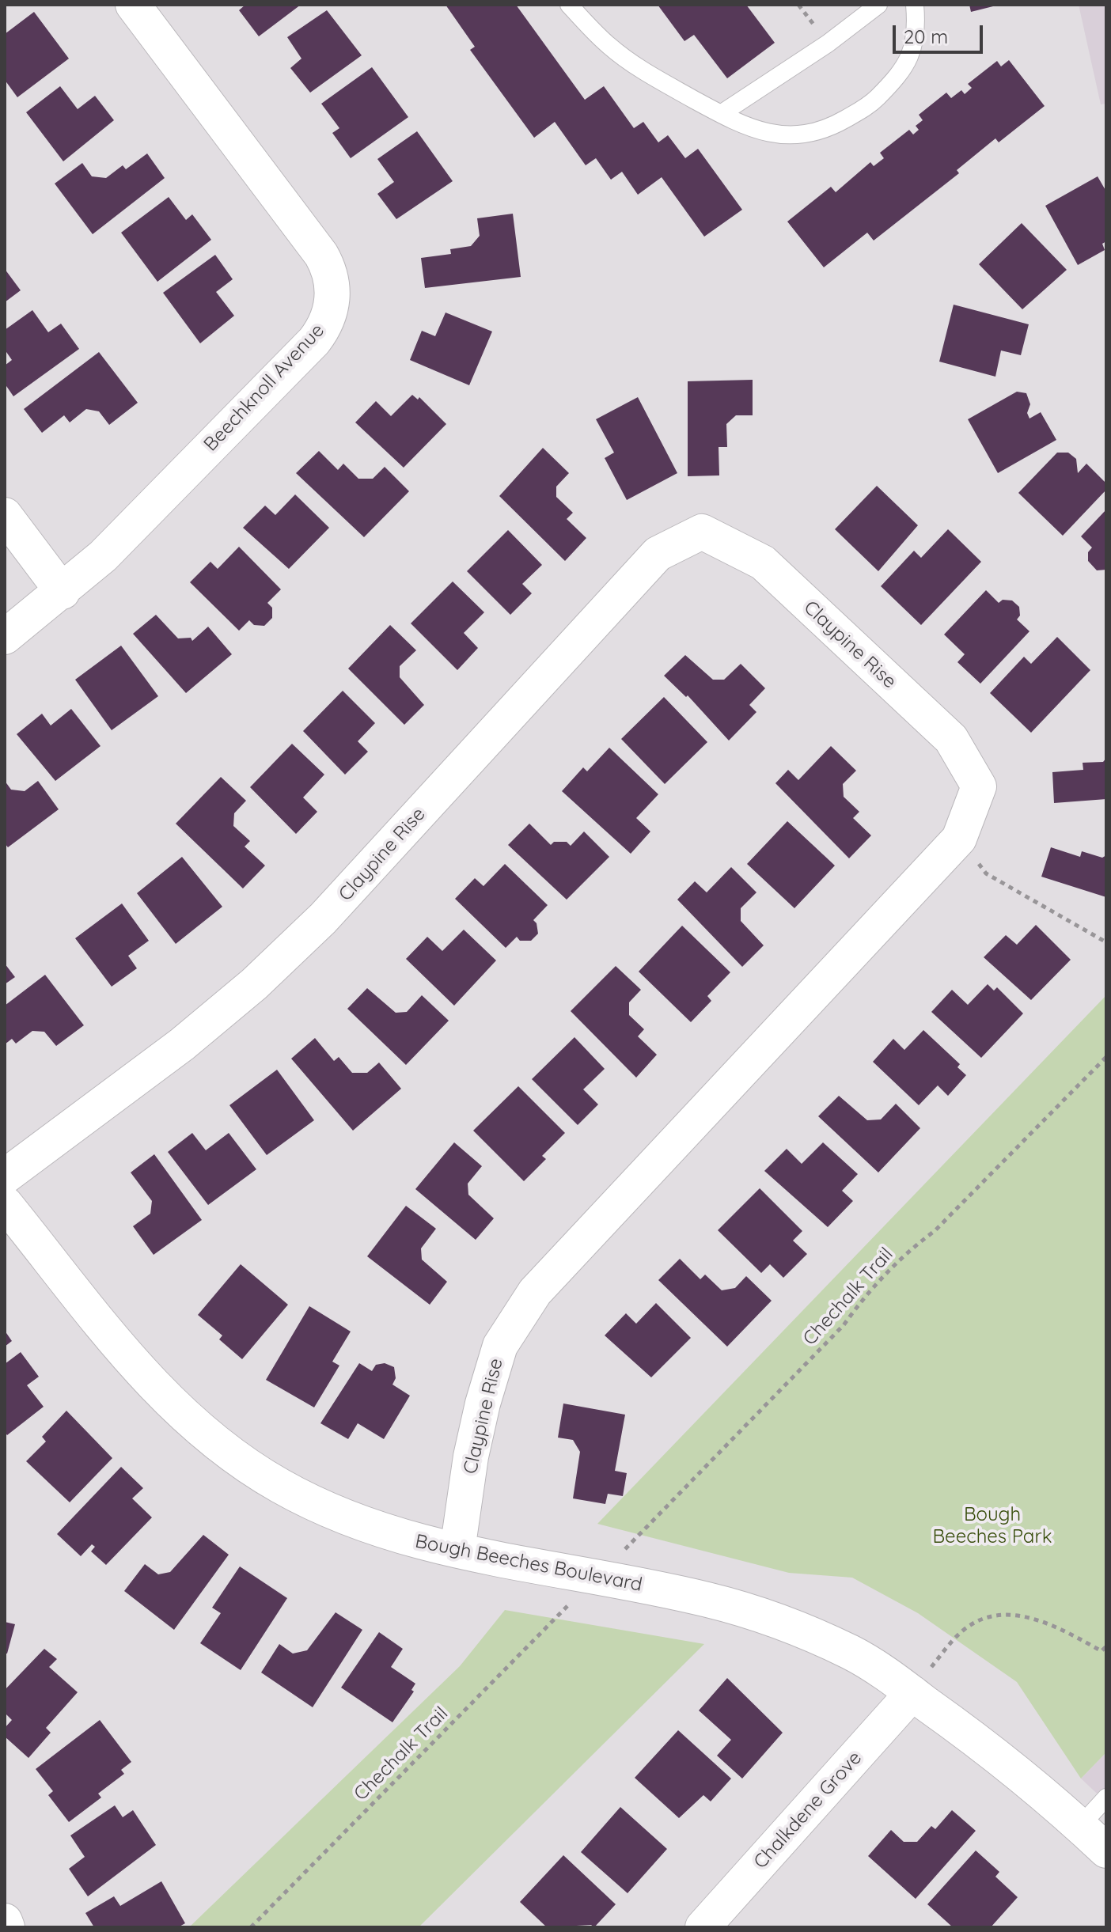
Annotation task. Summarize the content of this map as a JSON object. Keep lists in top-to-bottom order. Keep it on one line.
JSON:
{"streets":{"street":["Beechknoll Avenue","Claypine Rise","Bough Beeches Boulevard","Chalkdene Grove"],"path":["Chechalk Trail"]},"crossings":[["Claypine Rise","Bough Beeches Boulevard"],["Bough Beeches Boulevard","Chalkdene Grove"]],"parks":["Bough Beeches Park"],"scale_bar":"20 m"}
